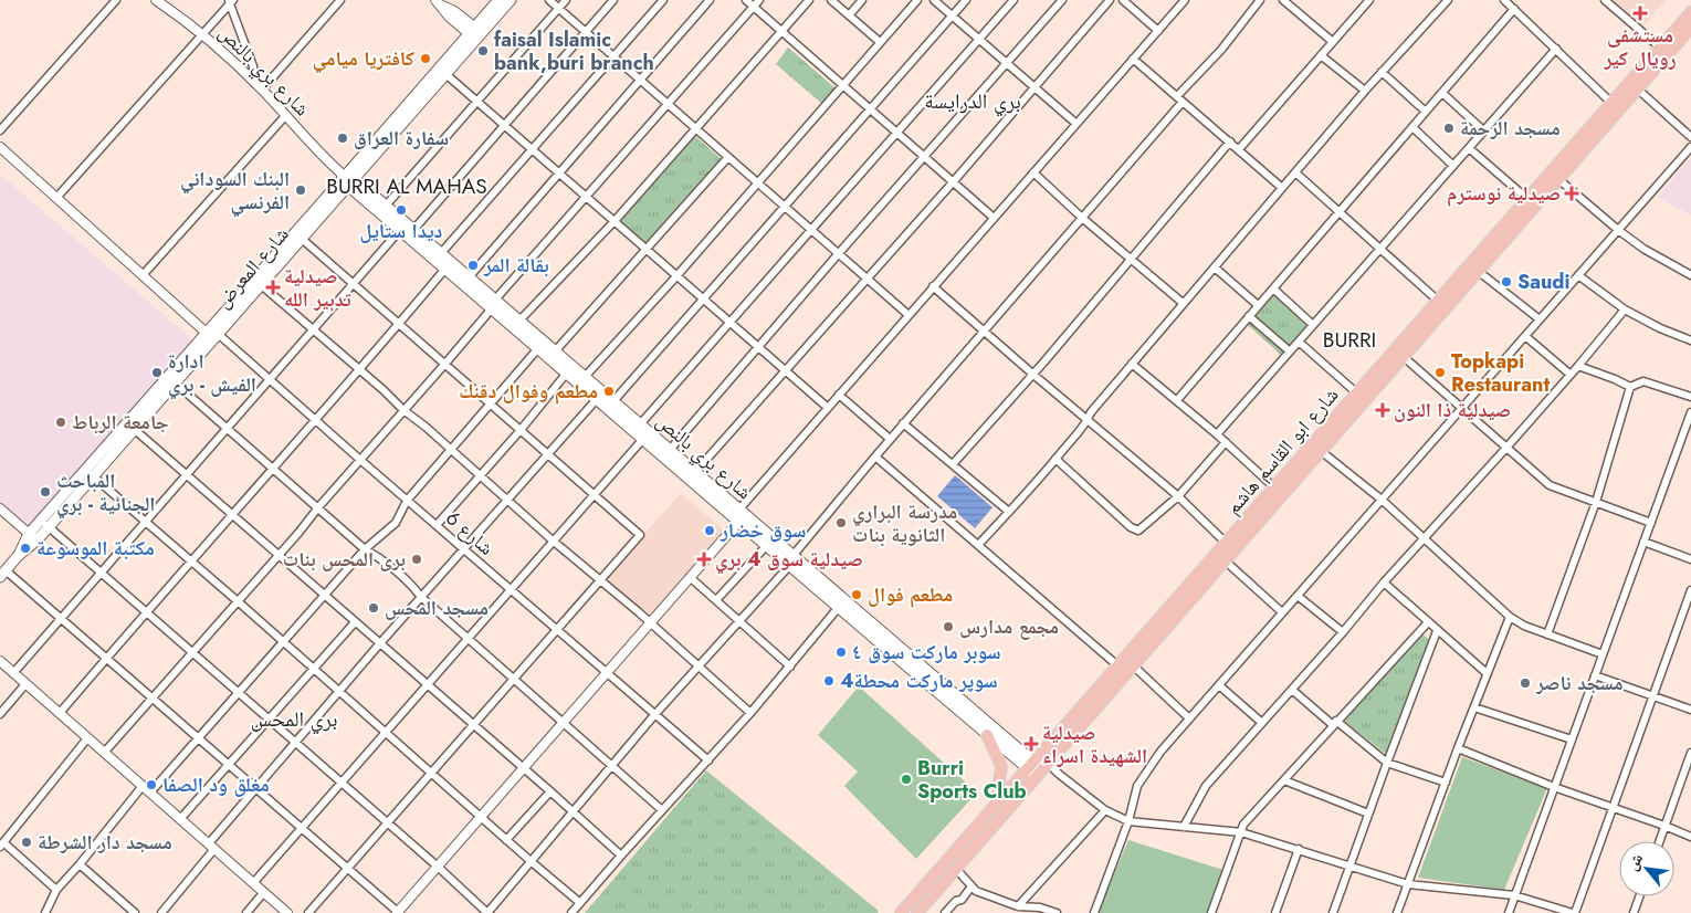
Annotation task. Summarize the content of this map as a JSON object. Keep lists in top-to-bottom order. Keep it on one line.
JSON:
{"streets":{"main road":["شارع بري بالنص","شارع المعرض","شارع ابو القاسم هاشم"],"street":["شارع 6"]},"crossings":[["شارع بري بالنص","شارع المعرض"],["شارع بري بالنص","شارع ابو القاسم هاشم"],["شارع المعرض","شارع 6"]],"districts":["بري الدرايسة","BURRI AL MAHAS","BURRI","بري المحس"],"places":{"health":["مستشفى رويال كير","صيدلية نوسترم","صيدلية تدبير الله","صيدلية ذا النون","صيدلية سوق 4 بري","صيدلية الشهيدة اسراء"],"other":["faisal Islamic bank,buri branch","كافتريا ميامي","مسجد الرحمة","سفارة العراق","البنك السوداني الفرنسي","ديدا ستايل","بقالة المر","Saudi","ادارة الفيش - بري","Topkapi Restaurant","مطعم وفوال دقنك","جامعة الرباط","المباحث الجنائية - بري","مدرسة البراري الثانوية بنات","سوق خضار","مكتبة الموسوعة","برى المحس بنات","مطعم فوال","مسجد المحس","مجمع مدارس","سوبر ماركت سوق ٤","سوپر مارکت محطة4","مسجد ناصر","Burri Sports Club","مغلق ود الصفا","مسجد دار الشرطة"]},"north":"top left"}
